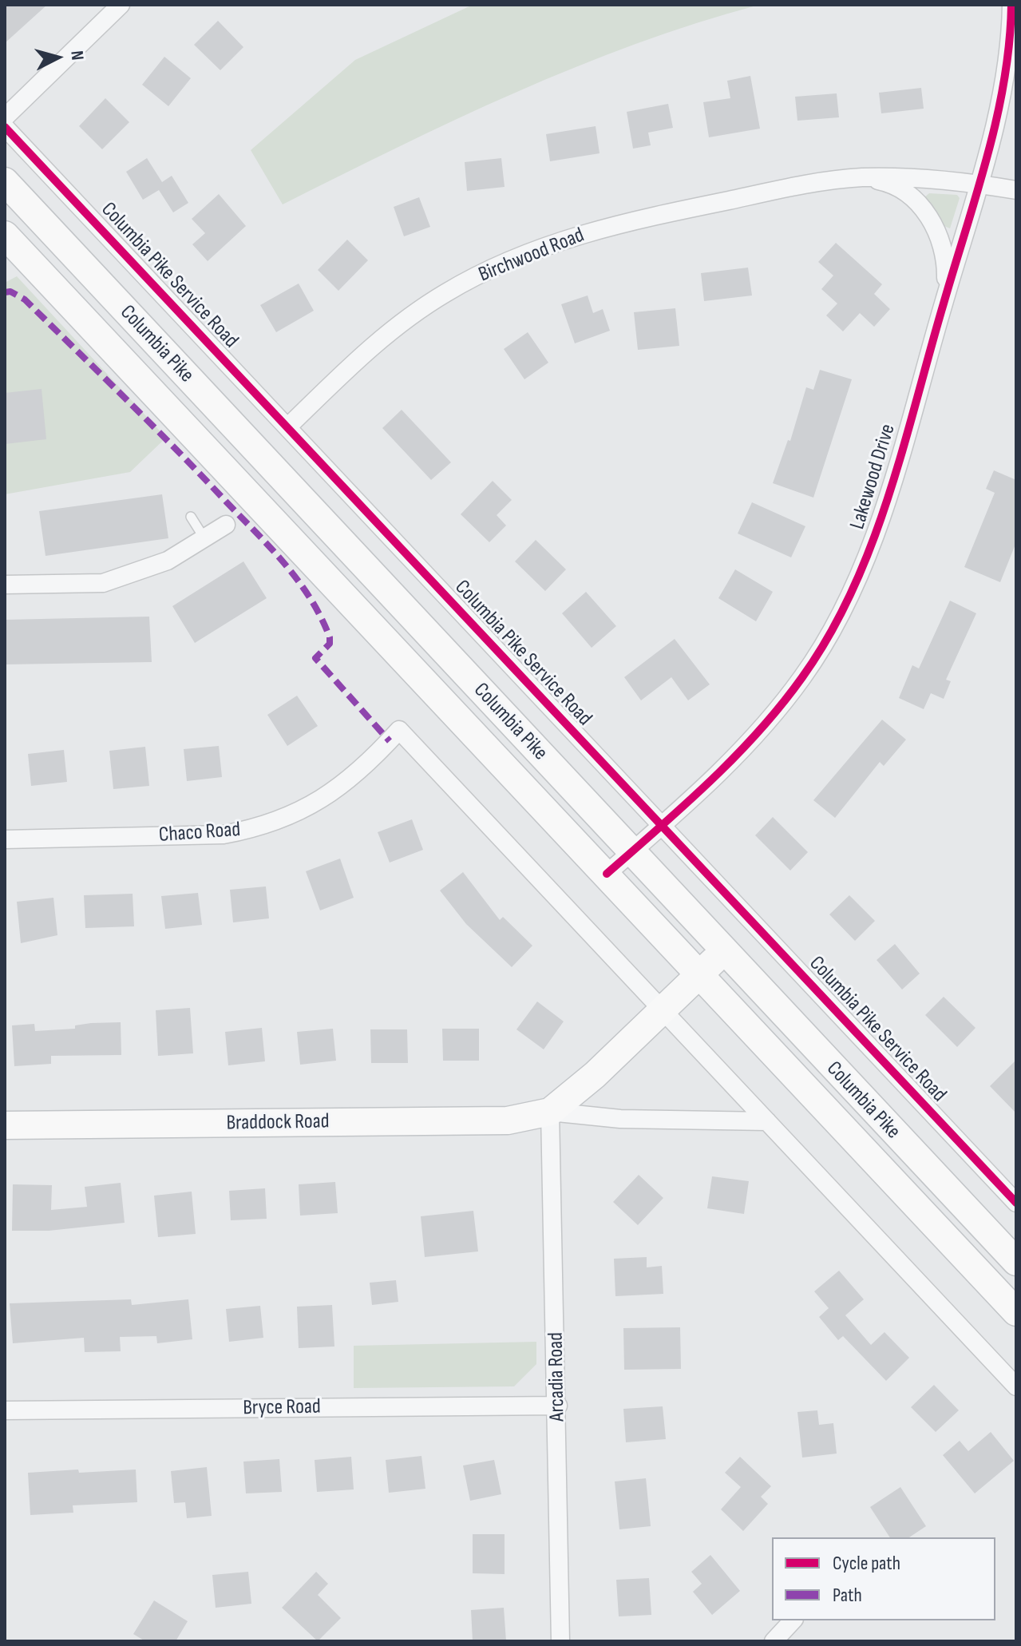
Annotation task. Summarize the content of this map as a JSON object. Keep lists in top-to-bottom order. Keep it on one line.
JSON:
{"streets":{"main road":["Columbia Pike","Braddock Road"],"street":["Birchwood Road","Columbia Pike Service Road","Lakewood Drive","Chaco Road","Arcadia Road","Bryce Road"]},"crossings":[["Birchwood Road","Columbia Pike Service Road"],["Birchwood Road","Lakewood Drive"],["Columbia Pike Service Road","Lakewood Drive"],["Columbia Pike","Lakewood Drive"],["Columbia Pike","Braddock Road"],["Chaco Road","Braddock Road"],["Braddock Road","Arcadia Road"],["Arcadia Road","Bryce Road"]],"legend":["Cycle path","Path"],"north":"right"}
